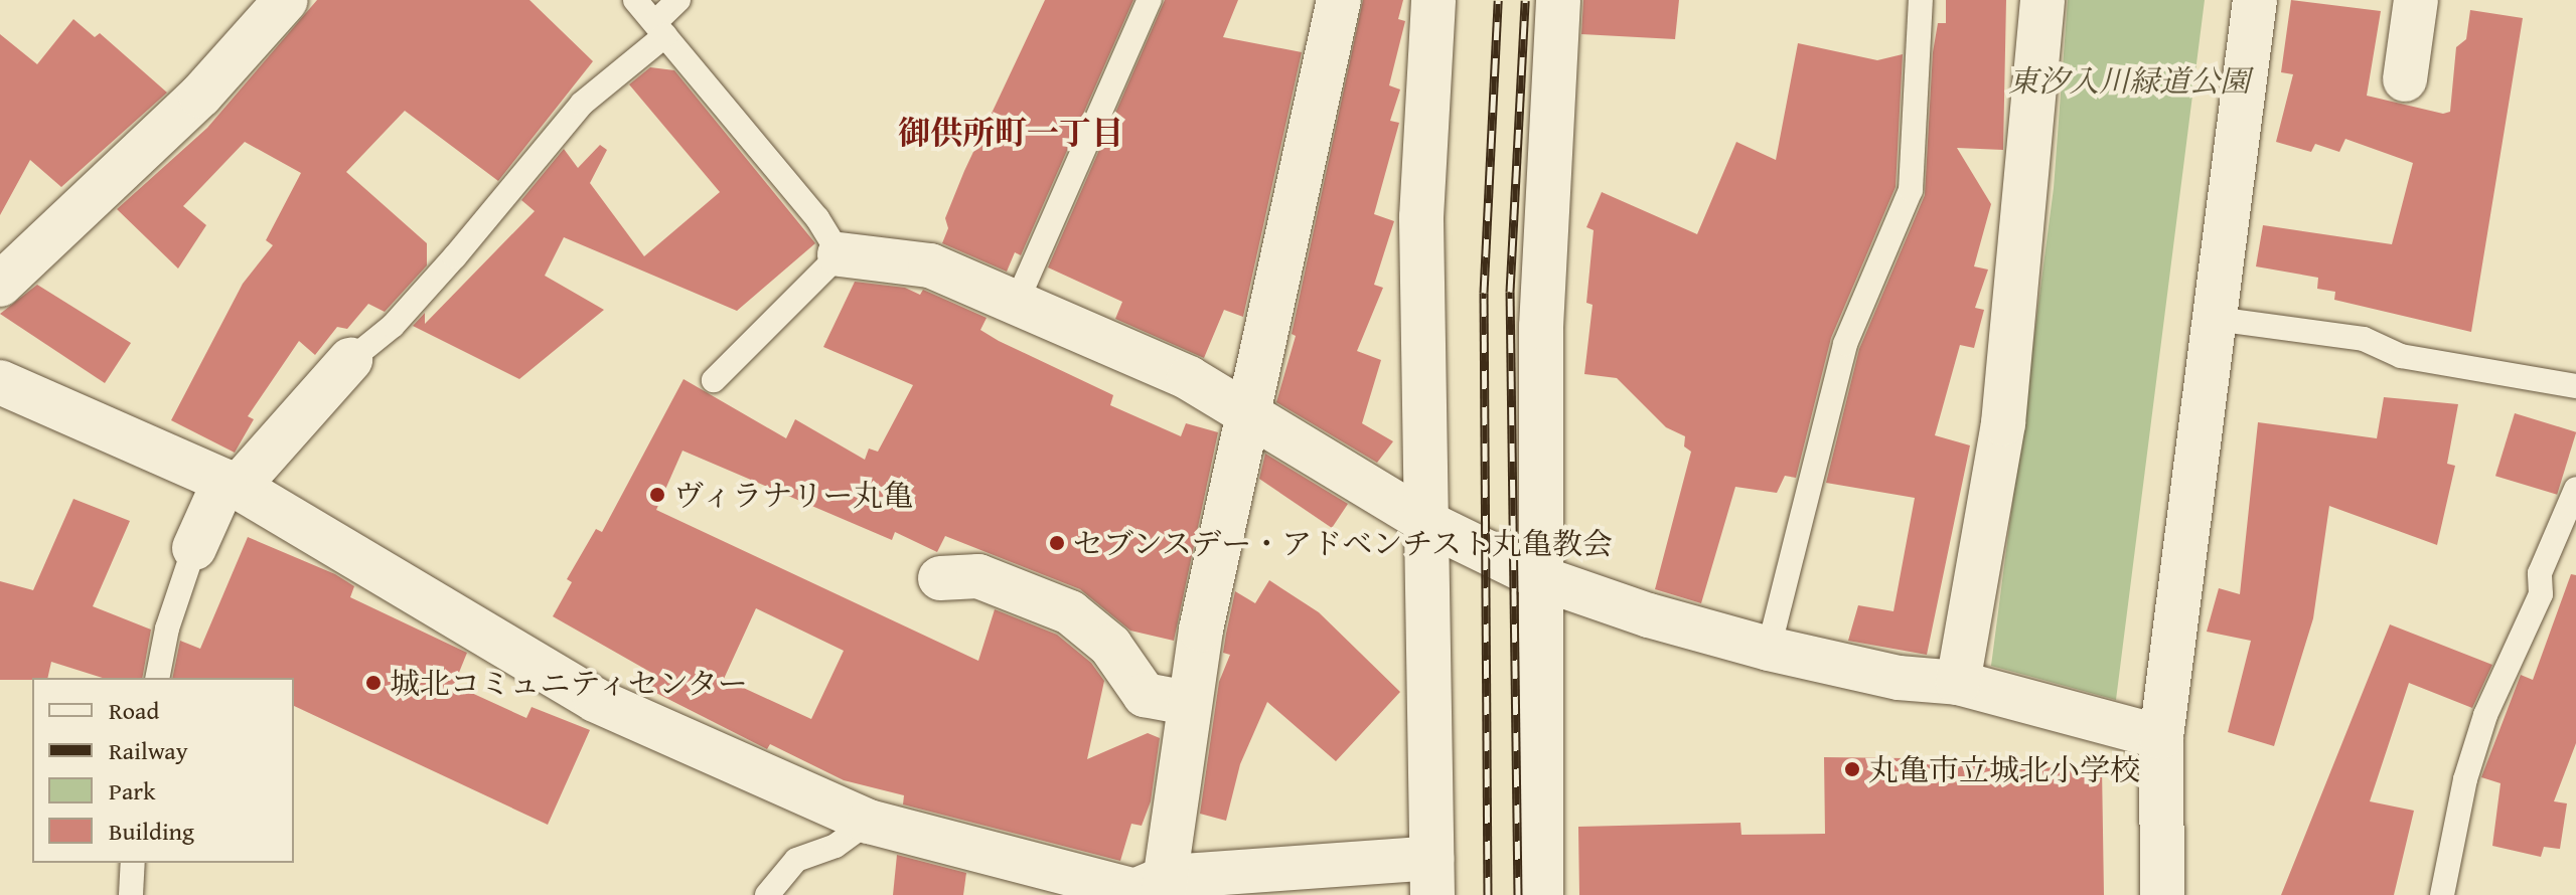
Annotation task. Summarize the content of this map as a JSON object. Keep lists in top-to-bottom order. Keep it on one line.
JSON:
{"districts":["御供所町一丁目"],"parks":["東汐入川緑道公園"],"places":["ヴィラナリー丸亀","セブンスデー・アドベンチスト丸亀教会","城北コミュニティセンター","丸亀市立城北小学校"],"legend":["Road","Railway","Park","Building"]}
